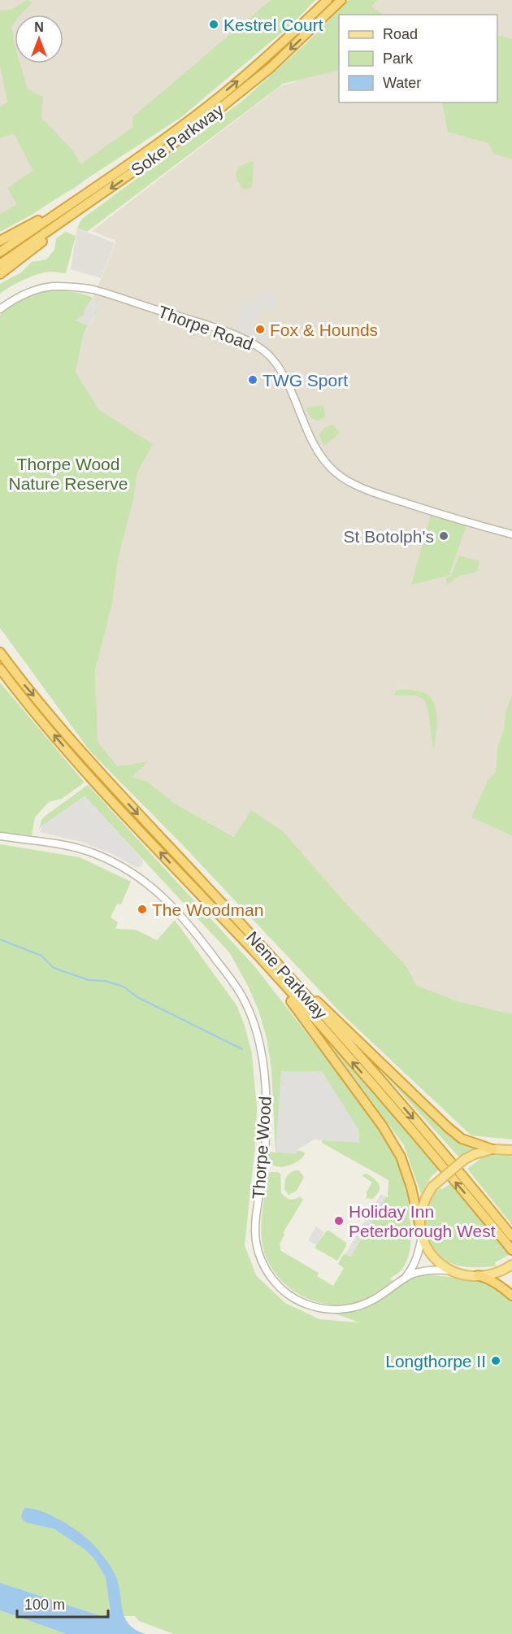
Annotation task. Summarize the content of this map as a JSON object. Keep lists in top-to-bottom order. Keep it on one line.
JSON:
{"streets":{"highway":["Soke Parkway","Nene Parkway"],"street":["Thorpe Road","Thorpe Wood"]},"parks":["Thorpe Wood Nature Reserve"],"places":["Kestrel Court","Fox & Hounds","TWG Sport","St Botolph's","The Woodman","Holiday Inn Peterborough West","Longthorpe II"],"legend":["Road","Park","Water"],"scale_bar":"100 m","north":"top"}
